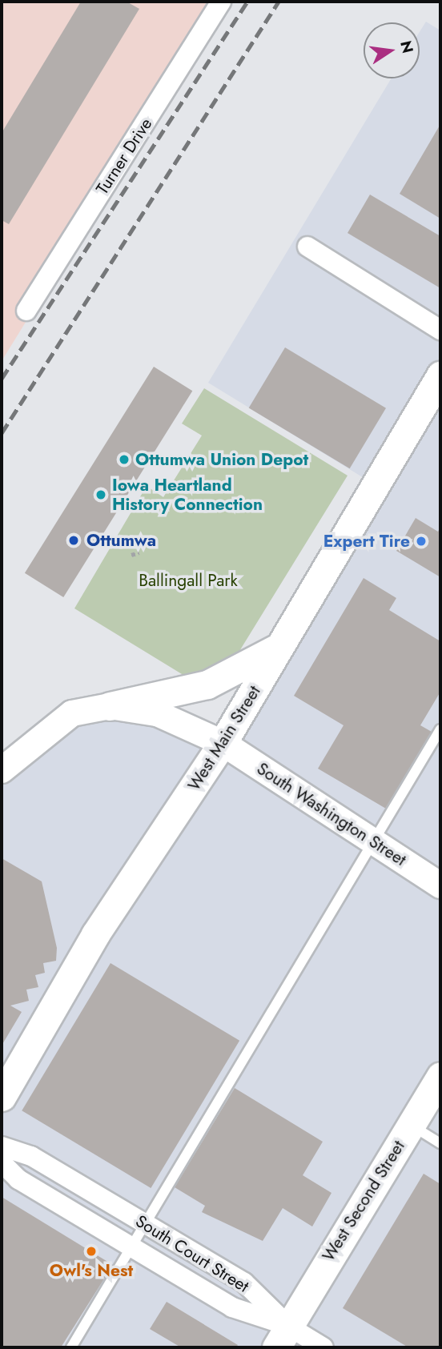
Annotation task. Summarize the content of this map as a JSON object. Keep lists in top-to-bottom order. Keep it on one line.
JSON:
{"streets":{"main road":["West Main Street","West Second Street"],"street":["Turner Drive","South Washington Street","South Court Street"]},"crossings":[["West Main Street","South Washington Street"],["West Second Street","South Court Street"]],"parks":["Ballingall Park"],"places":["Ottumwa Union Depot","Iowa Heartland History Connection","Ottumwa","Expert Tire","Owl's Nest"],"north":"right"}
